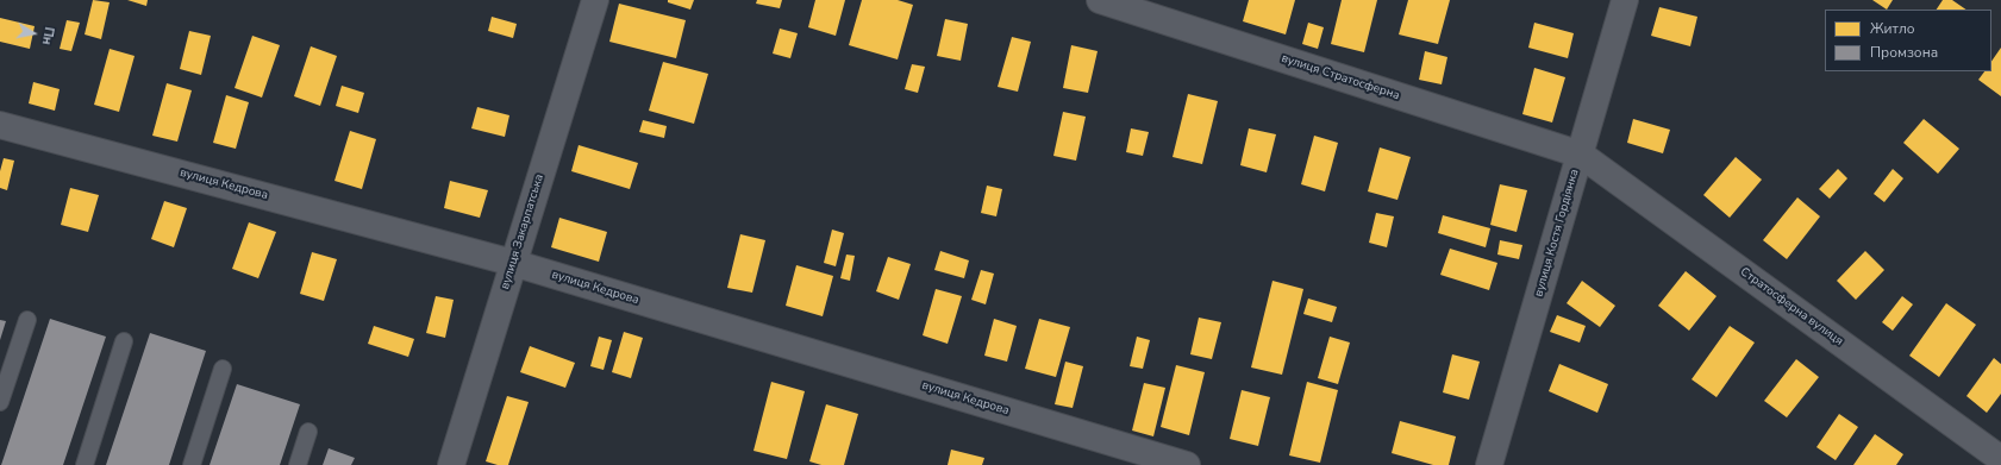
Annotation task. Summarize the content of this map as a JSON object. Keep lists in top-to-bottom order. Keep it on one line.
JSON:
{"streets":{"street":["вулиця Стратосферна","вулиця Кедрова","вулиця Закарпатська","вулиця Костя Гордіянка","Стратосферна вулиця"]},"crossings":[["вулиця Стратосферна","вулиця Костя Гордіянка"],["вулиця Стратосферна","Стратосферна вулиця"],["вулиця Кедрова","вулиця Закарпатська"],["вулиця Костя Гордіянка","Стратосферна вулиця"]],"legend":["Житло","Промзона"],"north":"right"}
